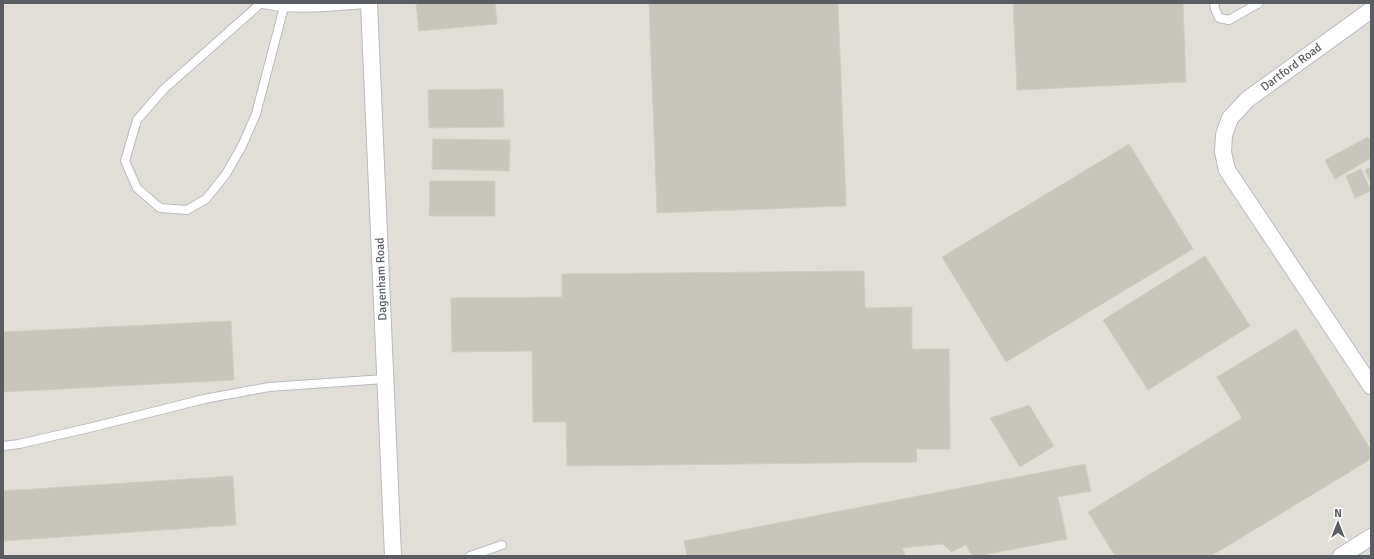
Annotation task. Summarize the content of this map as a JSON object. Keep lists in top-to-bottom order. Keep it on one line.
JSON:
{"streets":{"street":["Dartford Road","Dagenham Road"]},"north":"top"}
